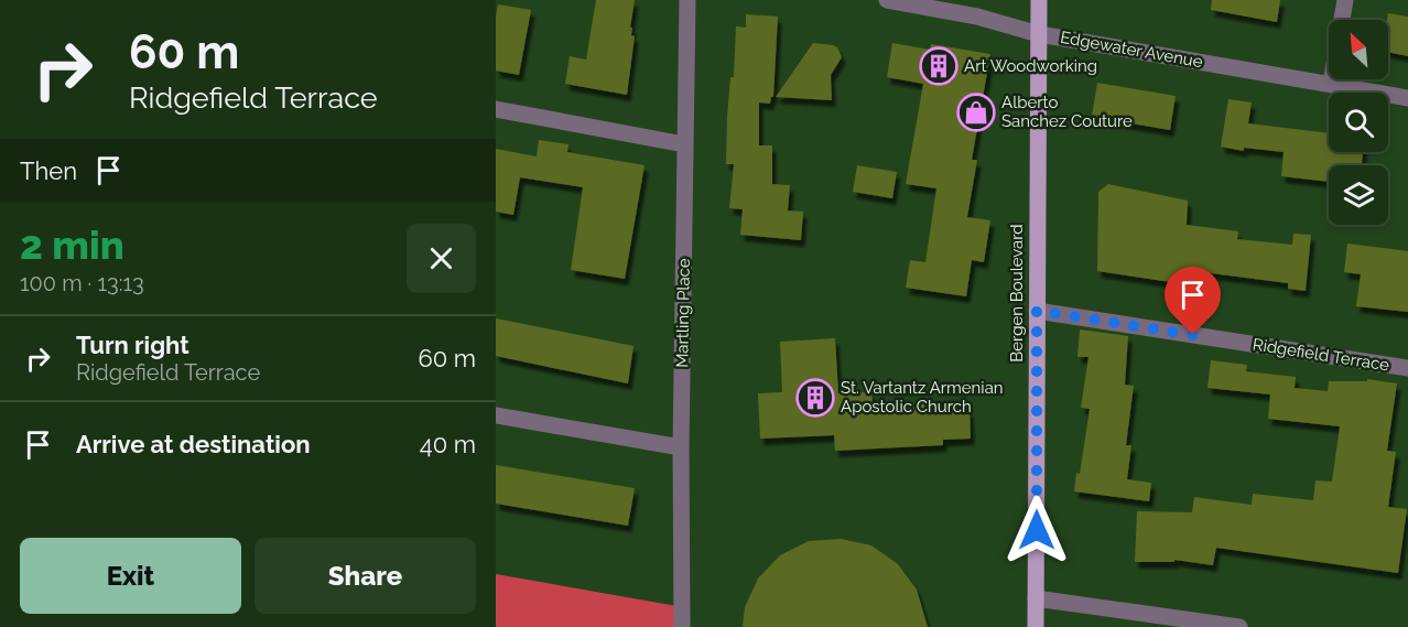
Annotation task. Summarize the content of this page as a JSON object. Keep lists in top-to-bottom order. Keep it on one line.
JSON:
{"streets":{"main road":["Bergen Boulevard"],"street":["Edgewater Avenue","Martling Place","Ridgefield Terrace"]},"crossings":[["Edgewater Avenue","Bergen Boulevard"],["Bergen Boulevard","Ridgefield Terrace"]],"places":{"building":["Art Woodworking","St. Vartantz Armenian Apostolic Church"],"shop":["Alberto Sanchez Couture"]},"north":"top left","page":{"turn":["60 m","Ridgefield Terrace"],"then":"Then","heading":["2 min","100 m · 13:13"],"list":[{"name":"Turn right","note":"Ridgefield Terrace","value":"60 m"},{"name":"Arrive at destination","value":"40 m"}],"buttons":["Exit","Share"]}}
